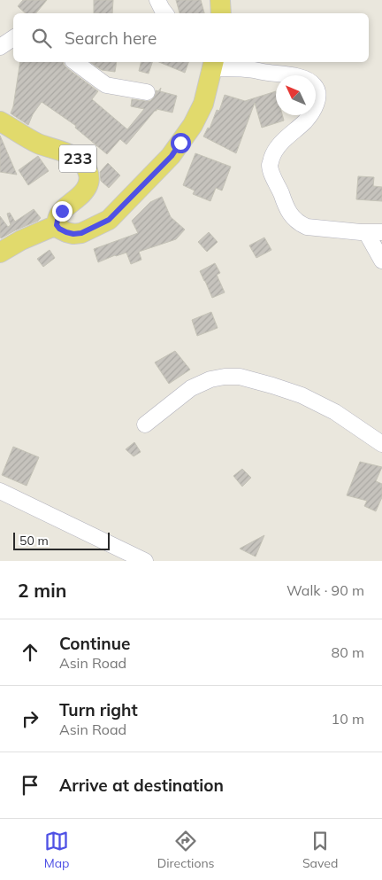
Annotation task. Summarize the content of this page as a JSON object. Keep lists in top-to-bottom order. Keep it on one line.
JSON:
{"streets":{"main road":["233"]},"scale_bar":"50 m","north":"top left","page":{"search":"Search here","scale":"50 m","heading":["2 min","Walk · 90 m"],"list":[["Continue","Asin Road","80 m"],["Turn right","Asin Road","10 m"],"Arrive at destination"],"nav":["Map","Directions","Saved"]}}
